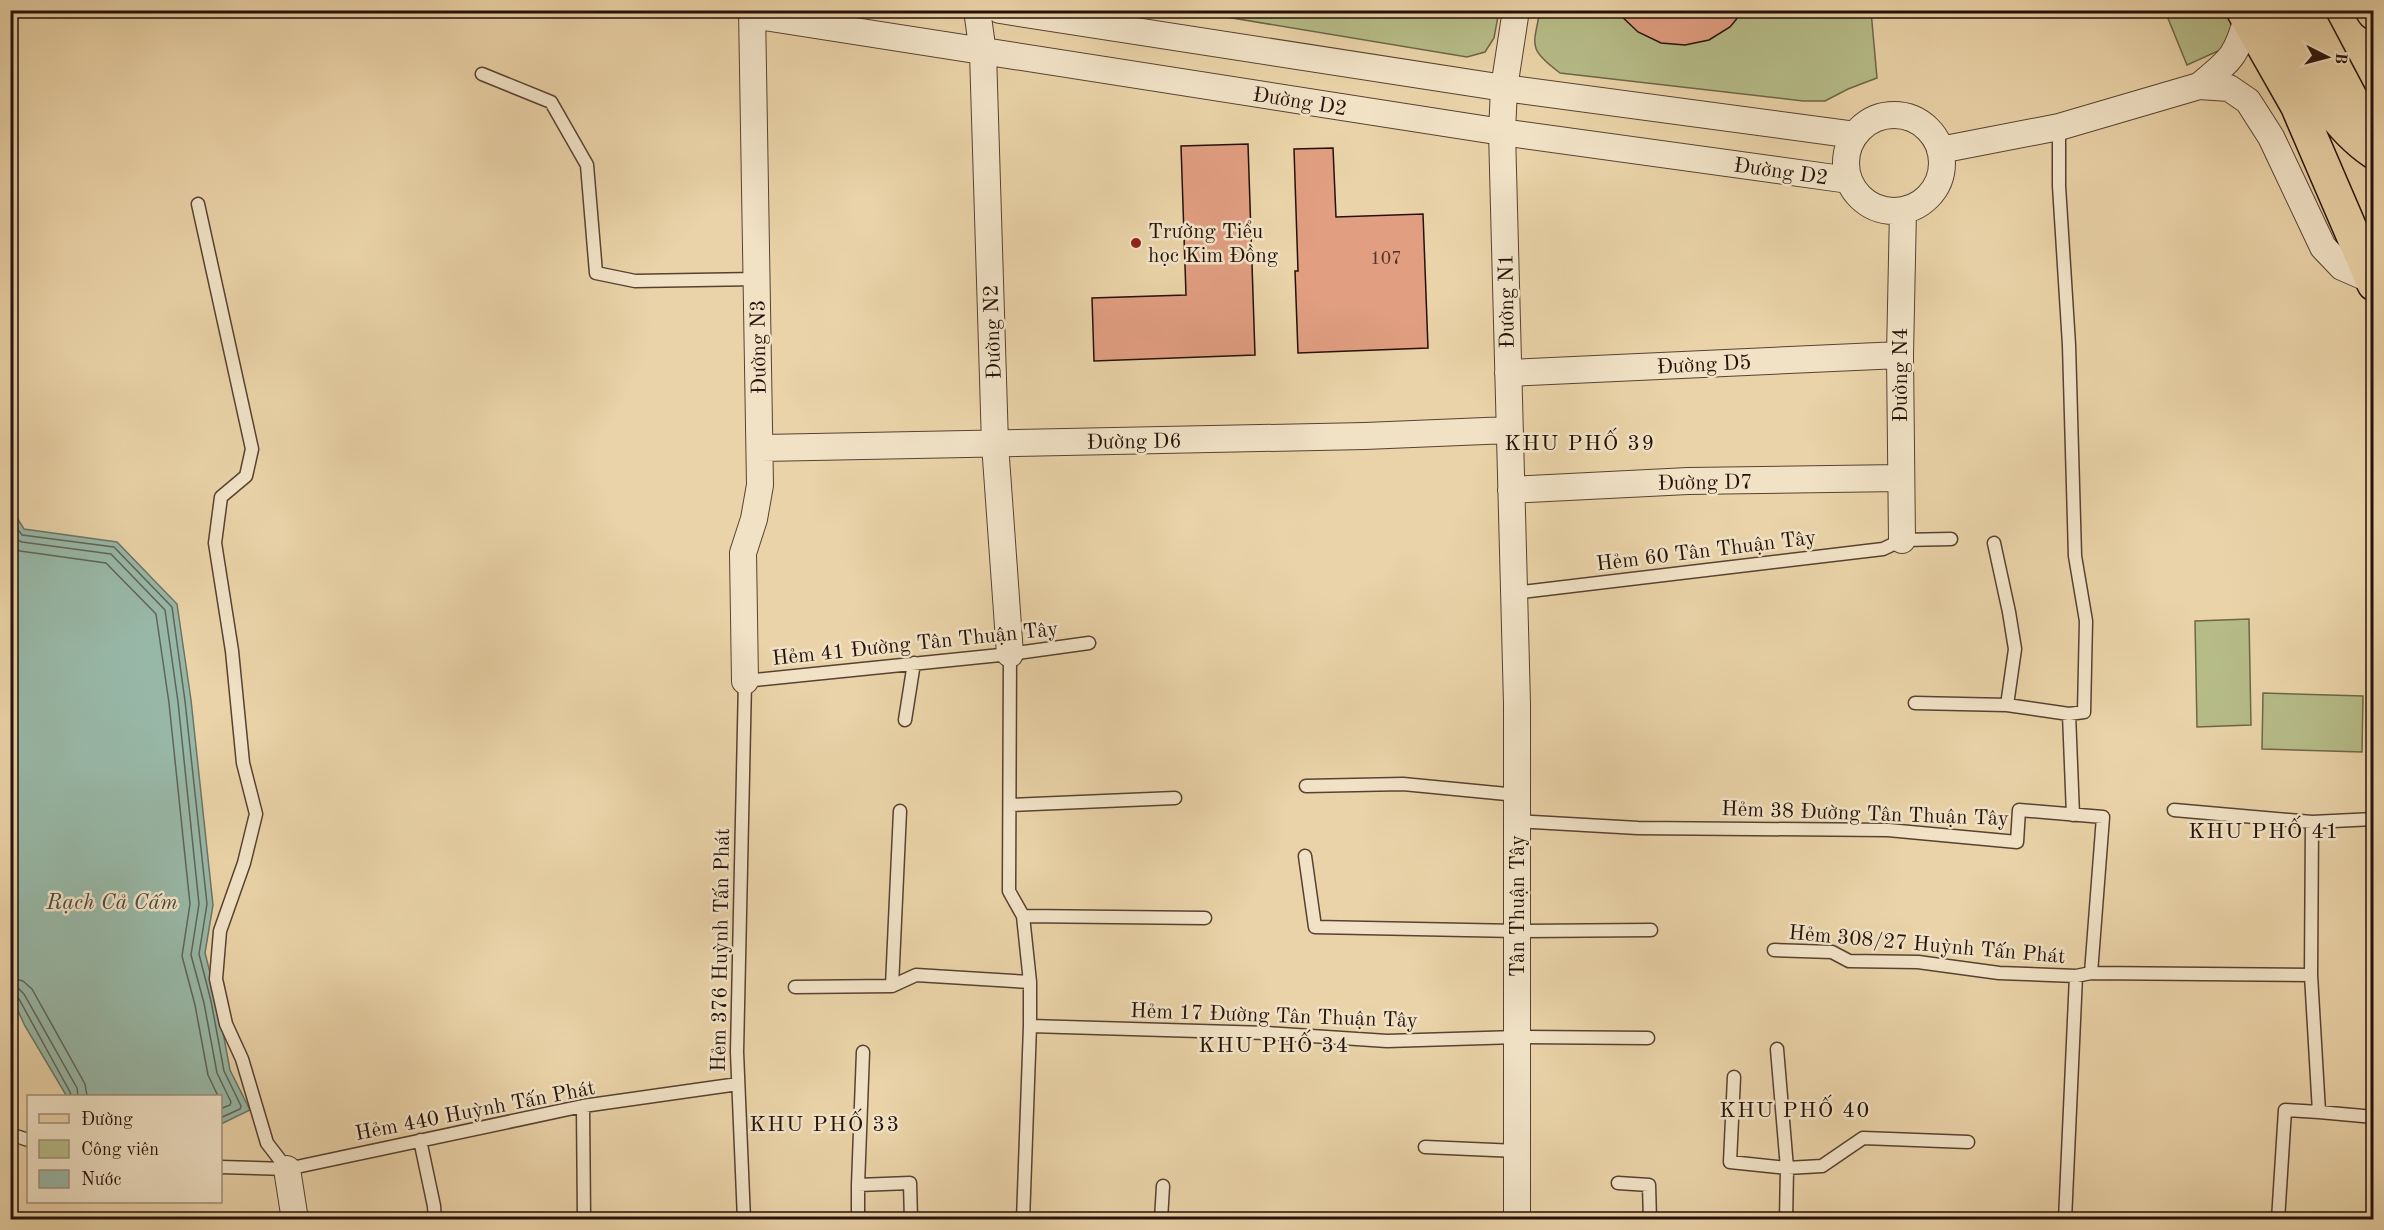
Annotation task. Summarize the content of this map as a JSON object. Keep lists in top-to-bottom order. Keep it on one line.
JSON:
{"streets":{"street":["Đường D2","Đường N1","Đường N2","Đường N3","Đường D5","Đường N4","Đường D6","Đường D7","Tân Thuận Tây"],"lane":["Hẻm 60 Tân Thuận Tây","Hẻm 41 Đường Tân Thuận Tây","Hẻm 38 Đường Tân Thuận Tây","Hẻm 308/27 Huỳnh Tấn Phát","Hẻm 376 Huỳnh Tấn Phát","Hẻm 17 Đường Tân Thuận Tây","Hẻm 440 Huỳnh Tấn Phát"]},"crossings":[["Đường D2","Đường N1"],["Đường D2","Đường N2"],["Đường D2","Đường N3"],["Đường D2","Đường N4"],["Đường N1","Đường D5"],["Đường N1","Đường D6"],["Đường N1","Đường D7"],["Đường N1","Hẻm 60 Tân Thuận Tây"],["Đường N1","Tân Thuận Tây"],["Đường N2","Đường D6"],["Đường N2","Hẻm 41 Đường Tân Thuận Tây"],["Đường N3","Đường D6"],["Đường N3","Hẻm 41 Đường Tân Thuận Tây"],["Đường N3","Hẻm 376 Huỳnh Tấn Phát"],["Đường D5","Đường N4"],["Đường N4","Đường D7"],["Đường N4","Hẻm 60 Tân Thuận Tây"],["Hẻm 60 Tân Thuận Tây","Tân Thuận Tây"],["Hẻm 41 Đường Tân Thuận Tây","Hẻm 376 Huỳnh Tấn Phát"],["Hẻm 38 Đường Tân Thuận Tây","Tân Thuận Tây"],["Hẻm 38 Đường Tân Thuận Tây","Hẻm 308/27 Huỳnh Tấn Phát"],["Tân Thuận Tây","Hẻm 17 Đường Tân Thuận Tây"],["Hẻm 376 Huỳnh Tấn Phát","Hẻm 440 Huỳnh Tấn Phát"]],"districts":["KHU PHỐ 39","KHU PHỐ 41","KHU PHỐ 34","KHU PHỐ 40","KHU PHỐ 33"],"water":["Rạch Cả Cấm"],"places":["Trường Tiểu học Kim Đồng"],"house_numbers":["107"],"legend":["Đường","Công viên","Nước"],"north":"right"}
